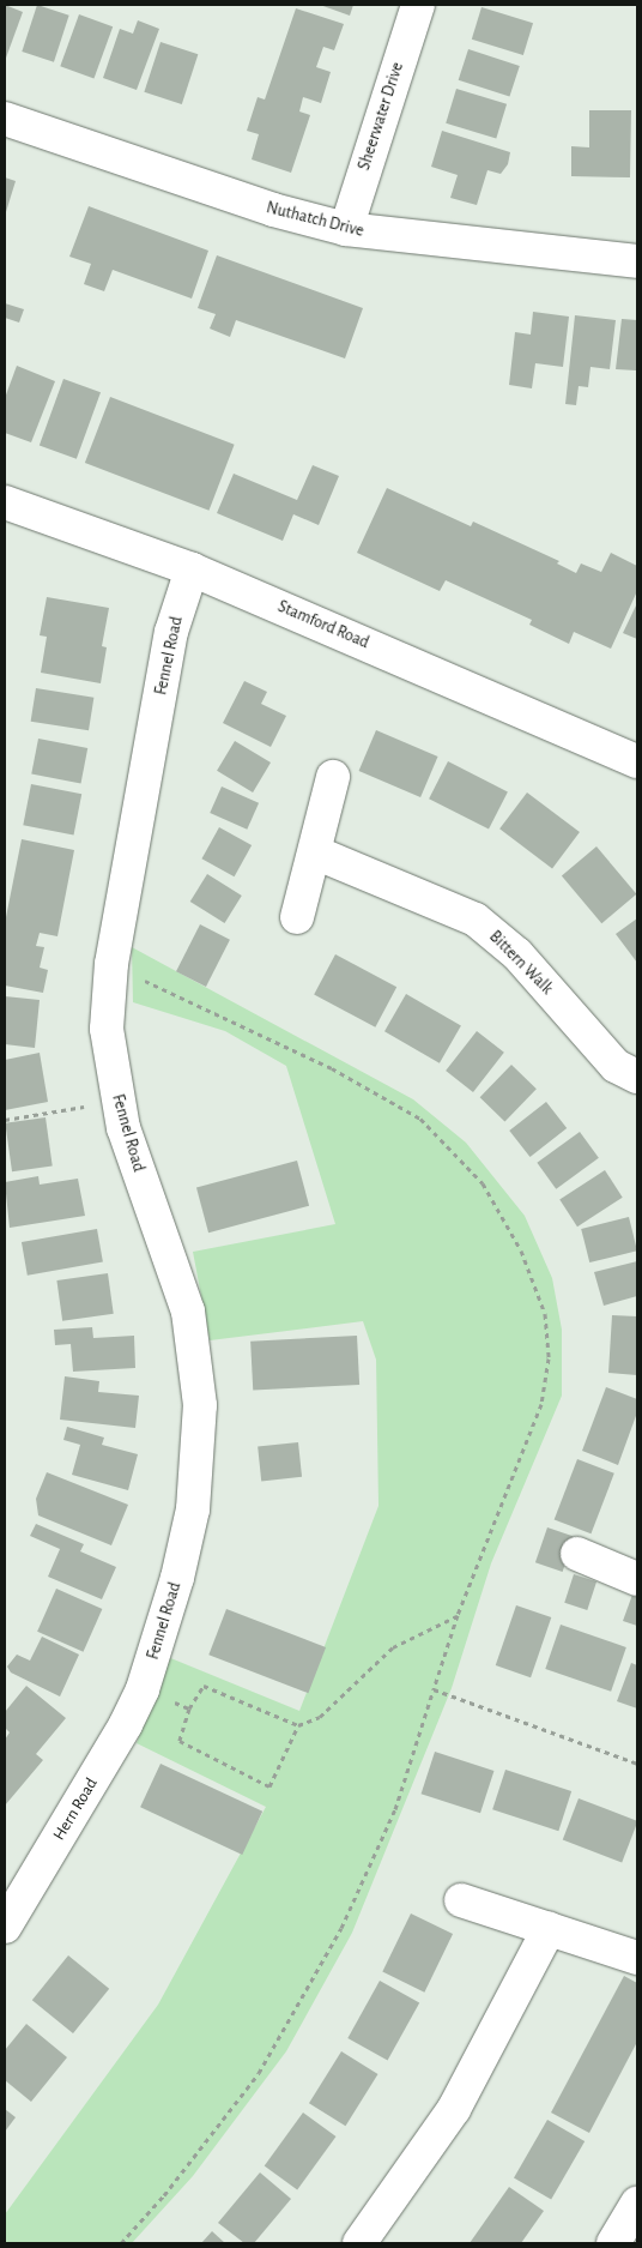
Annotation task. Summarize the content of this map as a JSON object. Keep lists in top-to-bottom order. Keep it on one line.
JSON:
{"streets":{"street":["Sheerwater Drive","Nuthatch Drive","Stamford Road","Fennel Road","Bittern Walk","Hern Road"]},"crossings":[["Sheerwater Drive","Nuthatch Drive"],["Stamford Road","Fennel Road"],["Fennel Road","Hern Road"]]}
